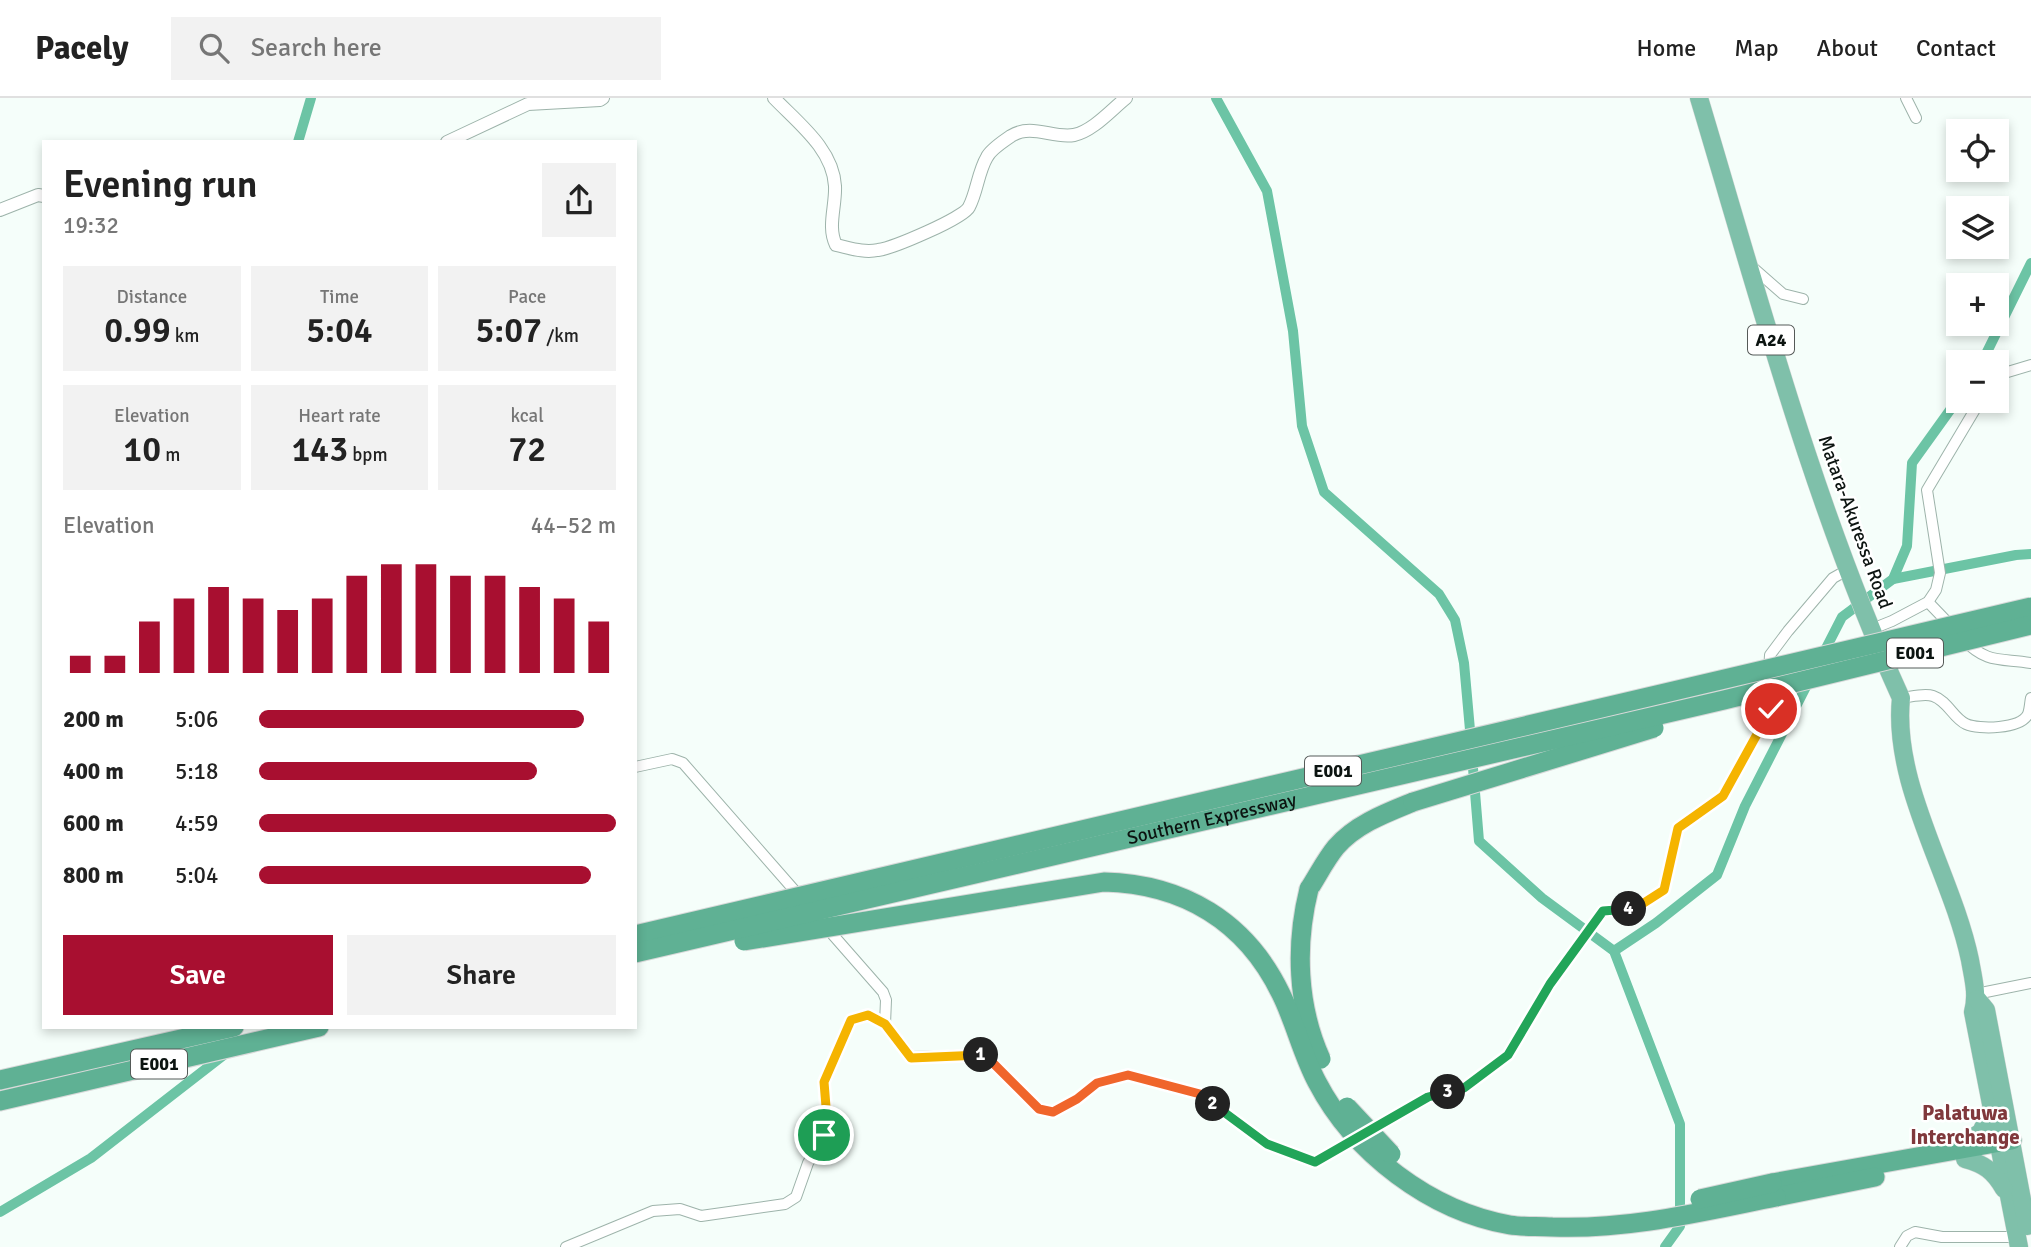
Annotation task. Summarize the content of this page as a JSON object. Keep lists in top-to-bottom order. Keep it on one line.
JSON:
{"streets":{"highway":["A24","Matara-Akuressa Road","E001","Southern Expressway"]},"districts":["Palatuwa Interchange"],"page":{"header":"Pacely","search":"Search here","nav":["Home","Map","About","Contact"],"map_buttons":["+","−"],"heading":["Evening run","19:32"],"stats":[["Distance","0.99 km"],["Time","5:04"],["Pace","5:07 /km"],["Elevation","10 m"],["Heart rate","143 bpm"],["kcal","72"]],"chart":["Elevation","44–52 m"],"list":[{"name":"200 m","note":"5:06"},{"name":"400 m","note":"5:18"},{"name":"600 m","note":"4:59"},{"name":"800 m","note":"5:04"}],"pins":["4","1","3","2"],"buttons":["Save","Share"]}}
